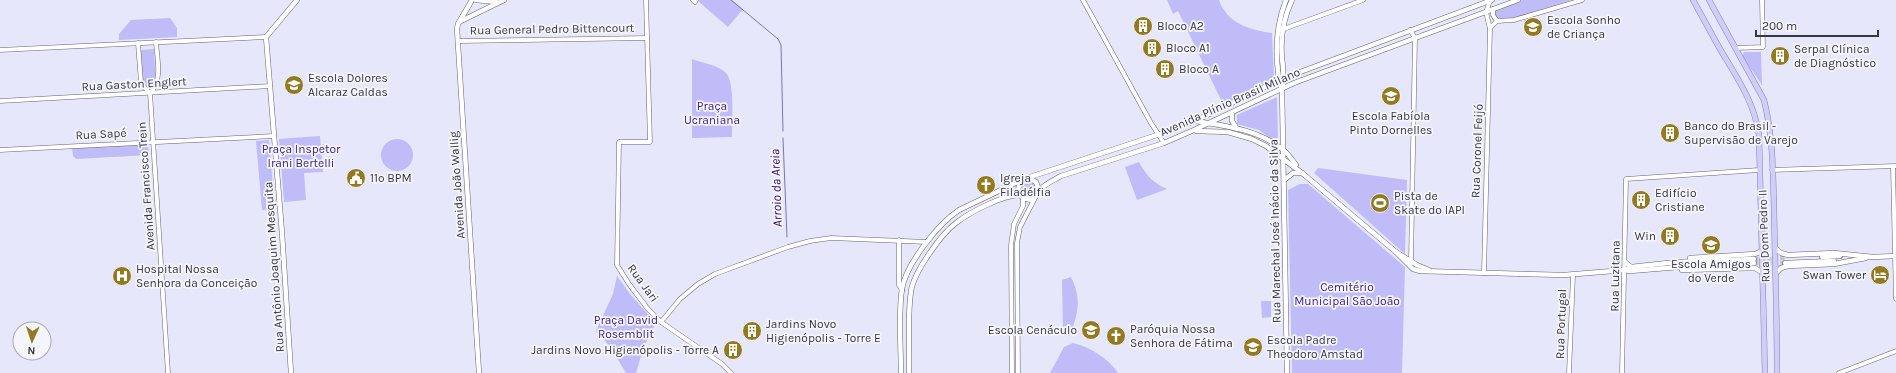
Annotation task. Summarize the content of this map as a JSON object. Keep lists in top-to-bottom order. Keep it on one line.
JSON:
{"streets":{"main road":["Avenida Plínio Brasil Milano","Avenida João Wallig","Rua Marechal José Inácio da Silva","Rua Dom Pedro II","Rua Antônio Joaquim Mesquita"],"street":["Rua General Pedro Bittencourt","Rua Gaston Englert","Rua Sapé","Rua Coronel Feijó","Avenida Francisco Trein","Rua Luzitana","Rua Jari","Rua Portugal"]},"crossings":[["Rua General Pedro Bittencourt","Avenida João Wallig"],["Rua General Pedro Bittencourt","Rua Jari"],["Rua Gaston Englert","Avenida Francisco Trein"],["Rua Gaston Englert","Rua Antônio Joaquim Mesquita"],["Avenida Plínio Brasil Milano","Rua Coronel Feijó"],["Avenida Plínio Brasil Milano","Rua Marechal José Inácio da Silva"],["Rua Sapé","Avenida Francisco Trein"],["Rua Sapé","Rua Antônio Joaquim Mesquita"],["Rua Dom Pedro II","Rua Luzitana"]],"water":["Arroio da Areia"],"parks":["Praça Ucraniana","Praça Inspetor Irani Bertelli","Cemitério Municipal São João","Praça David Rosemblit"],"places":{"building":["Bloco A2","Bloco A1","Serpal Clínica de Diagnóstico","Bloco A","Banco do Brasil - Supervisão de Varejo","Edifício Cristiane","Win","Jardins Novo Higienópolis - Torre E","Jardins Novo Higienópolis - Torre A"],"school or university":["Escola Sonho de Criança","Escola Dolores Alcaraz Caldas","Escola Fabíola Pinto Dornelles","Escola Amigos do Verde","Escola Cenáculo","Escola Padre Theodoro Amstad"],"public building":["11º BPM"],"church":["Igreja Filadélfia","Paróquia Nossa Senhora de Fátima"],"sports":["Pista de Skate do IAPI"],"hotel":["Swan Tower"],"hospital":["Hospital Nossa Senhora da Conceição"]},"scale_bar":"200 m","north":"bottom"}
